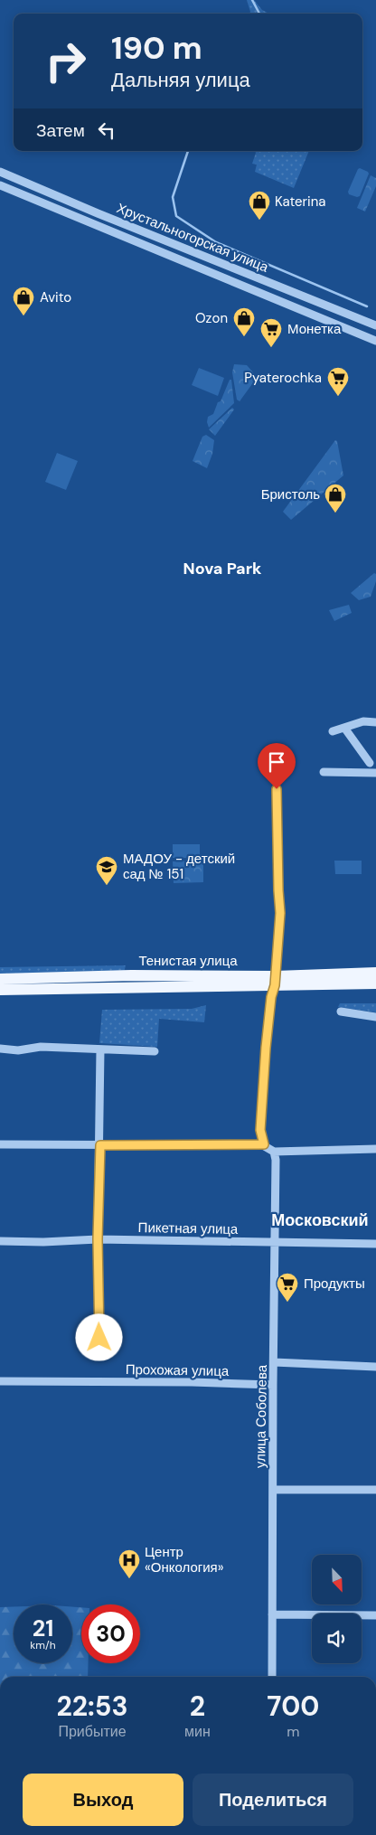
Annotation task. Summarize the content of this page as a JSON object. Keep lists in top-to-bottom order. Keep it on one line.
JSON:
{"streets":{"main road":["Тенистая улица"],"street":["Хрустальногорская улица","Пикетная улица","Прохожая улица","улица Соболева"]},"crossings":[["Пикетная улица","улица Соболева"],["Прохожая улица","улица Соболева"]],"districts":["Nova Park","Московский"],"places":{"shop":["Katerina","Avito","Ozon","Бристоль"],"supermarket":["Монетка","Pyaterochka","Продукты"],"school or university":["МАДОУ - детский сад № 151"],"hospital":["Центр «Онкология»"]},"north":"bottom right","page":{"turn":["190 m","Дальняя улица"],"then":"Затем","speed":"21 km/h","limit":"30","eta":["22:53","Прибытие","2","мин","700","m"],"buttons":["Выход","Поделиться"]}}
